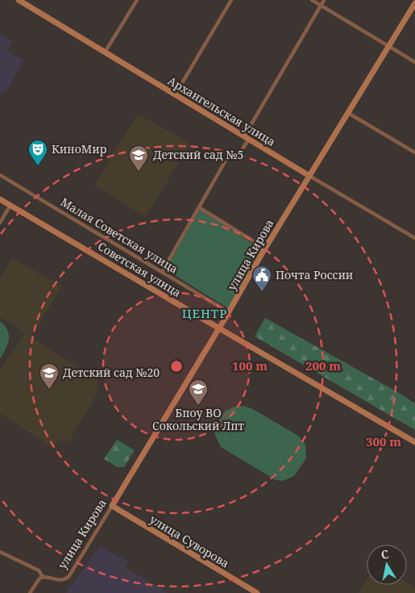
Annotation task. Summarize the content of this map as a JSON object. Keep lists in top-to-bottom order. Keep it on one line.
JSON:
{"streets":{"main road":["Архангельская улица","улица Кирова","Советская улица","улица Суворова"],"street":["Малая Советская улица"]},"crossings":[["Архангельская улица","улица Кирова"],["Малая Советская улица","улица Кирова"],["улица Кирова","Советская улица"],["улица Кирова","улица Суворова"]],"districts":["ЦЕНТР"],"places":{"theatre":["КиноМир"],"school or university":["Детский сад №5","Детский сад №20","Бпоу ВО Сокольский Лпт"],"public building":["Почта России"]},"north":"top","rings":["100 m","200 m","300 m"]}
